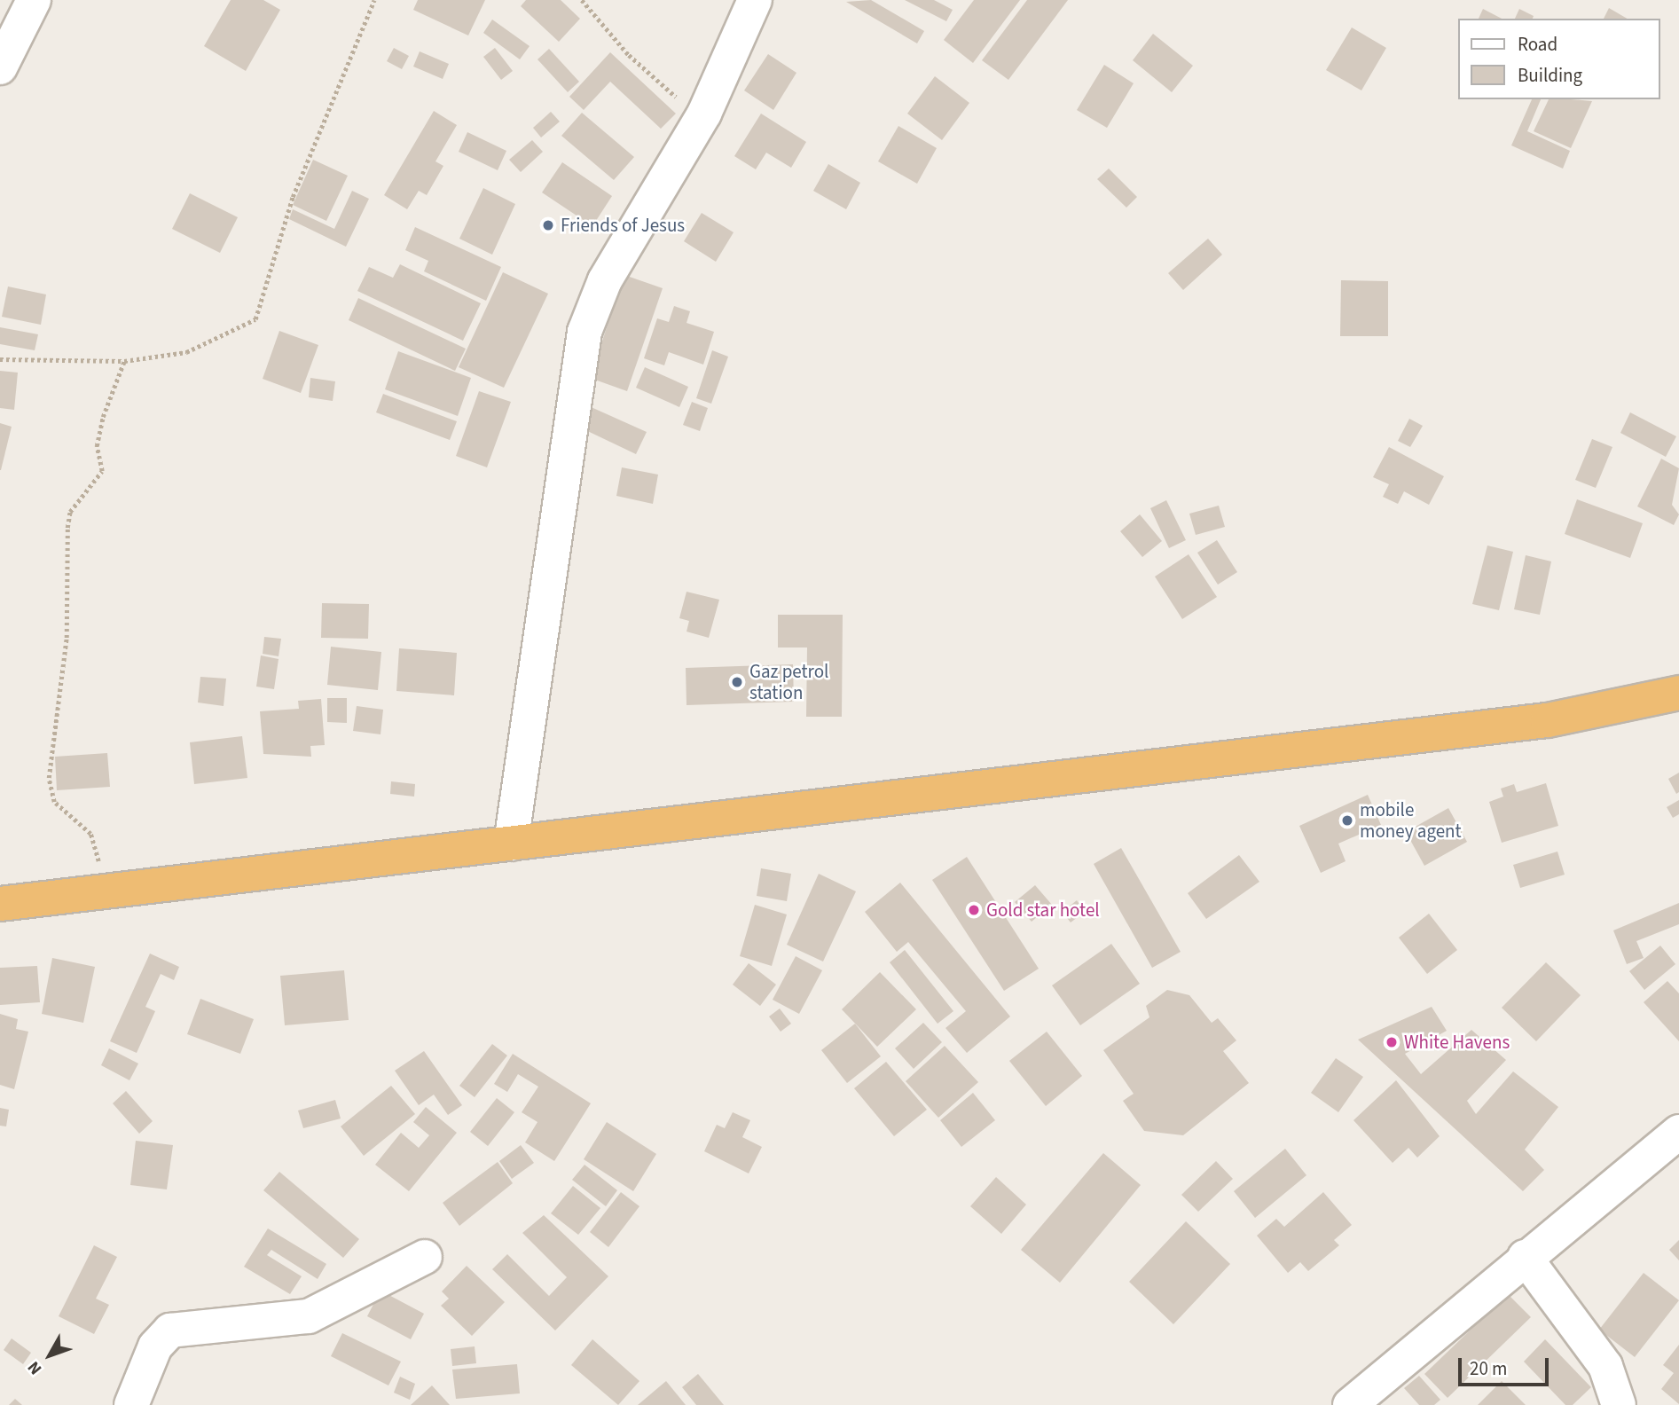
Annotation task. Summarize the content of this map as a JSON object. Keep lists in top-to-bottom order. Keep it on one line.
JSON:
{"places":["Friends of Jesus","Gaz petrol station","mobile money agent","Gold star hotel","White Havens"],"legend":["Road","Building"],"scale_bar":"20 m","north":"bottom left"}
